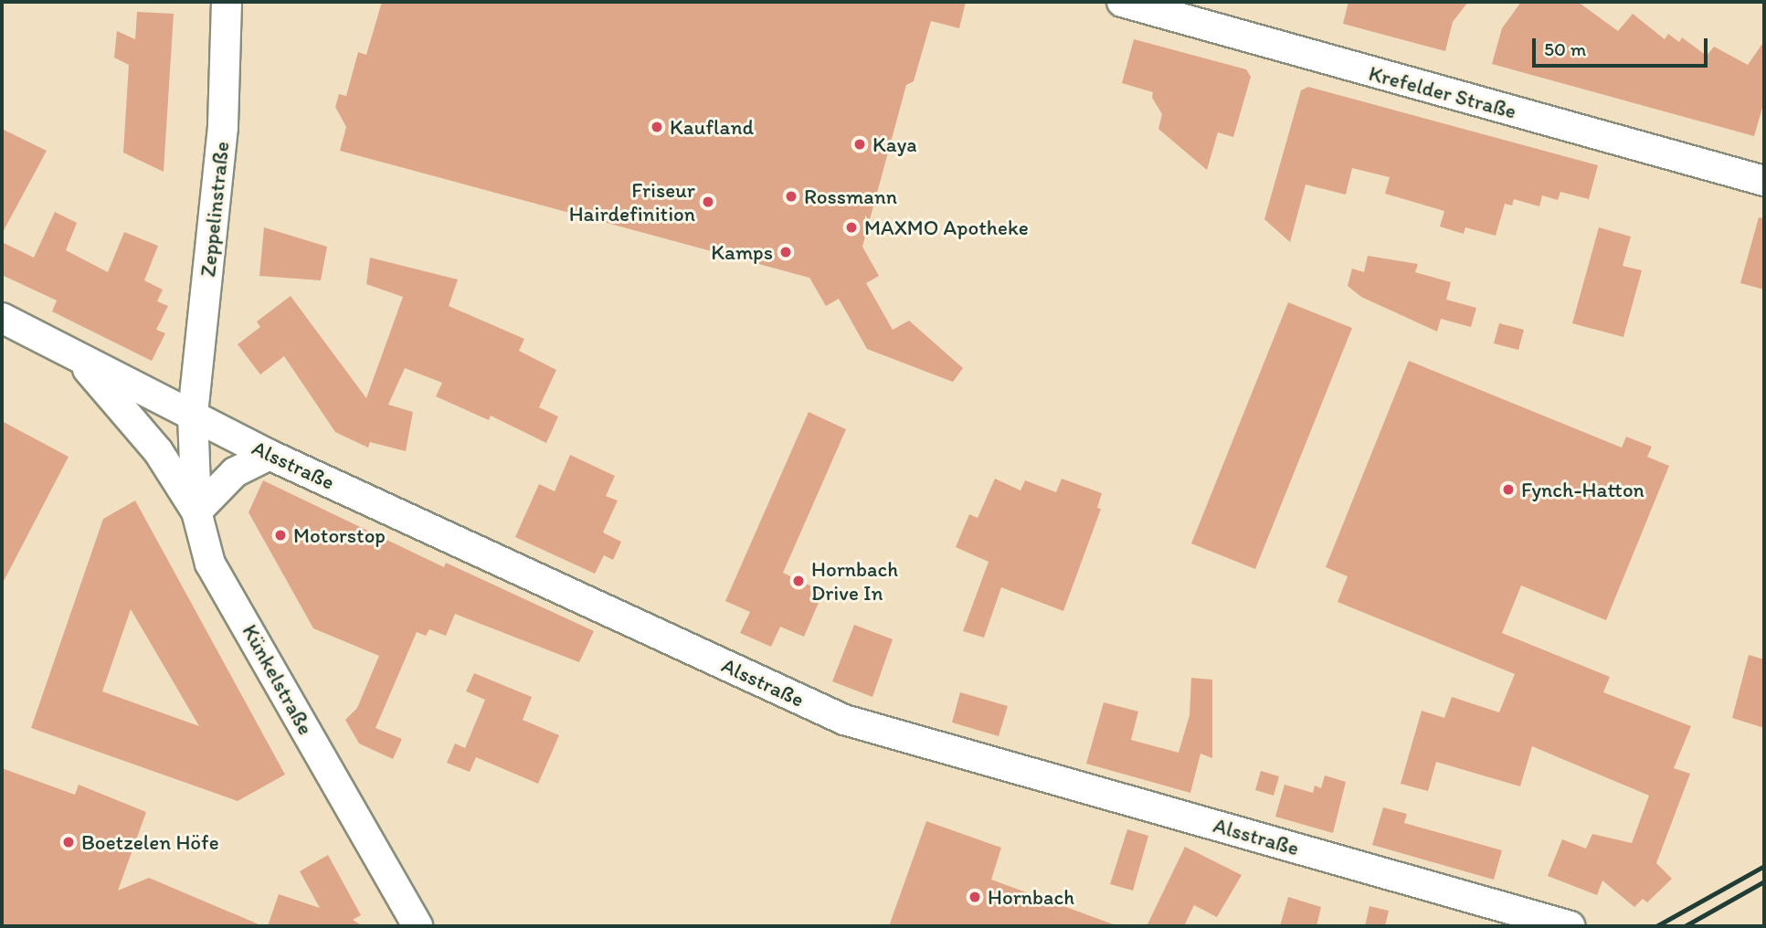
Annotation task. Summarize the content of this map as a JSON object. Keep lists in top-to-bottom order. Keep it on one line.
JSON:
{"streets":{"street":["Krefelder Straße","Zeppelinstraße","Alsstraße","Künkelstraße"]},"crossings":[["Zeppelinstraße","Alsstraße"],["Zeppelinstraße","Künkelstraße"],["Alsstraße","Künkelstraße"]],"places":["Kaufland","Kaya","Rossmann","Friseur Hairdefinition","MAXMO Apotheke","Kamps","Fynch-Hatton","Motorstop","Hornbach Drive In","Boetzelen Höfe","Hornbach"],"scale_bar":"50 m"}
